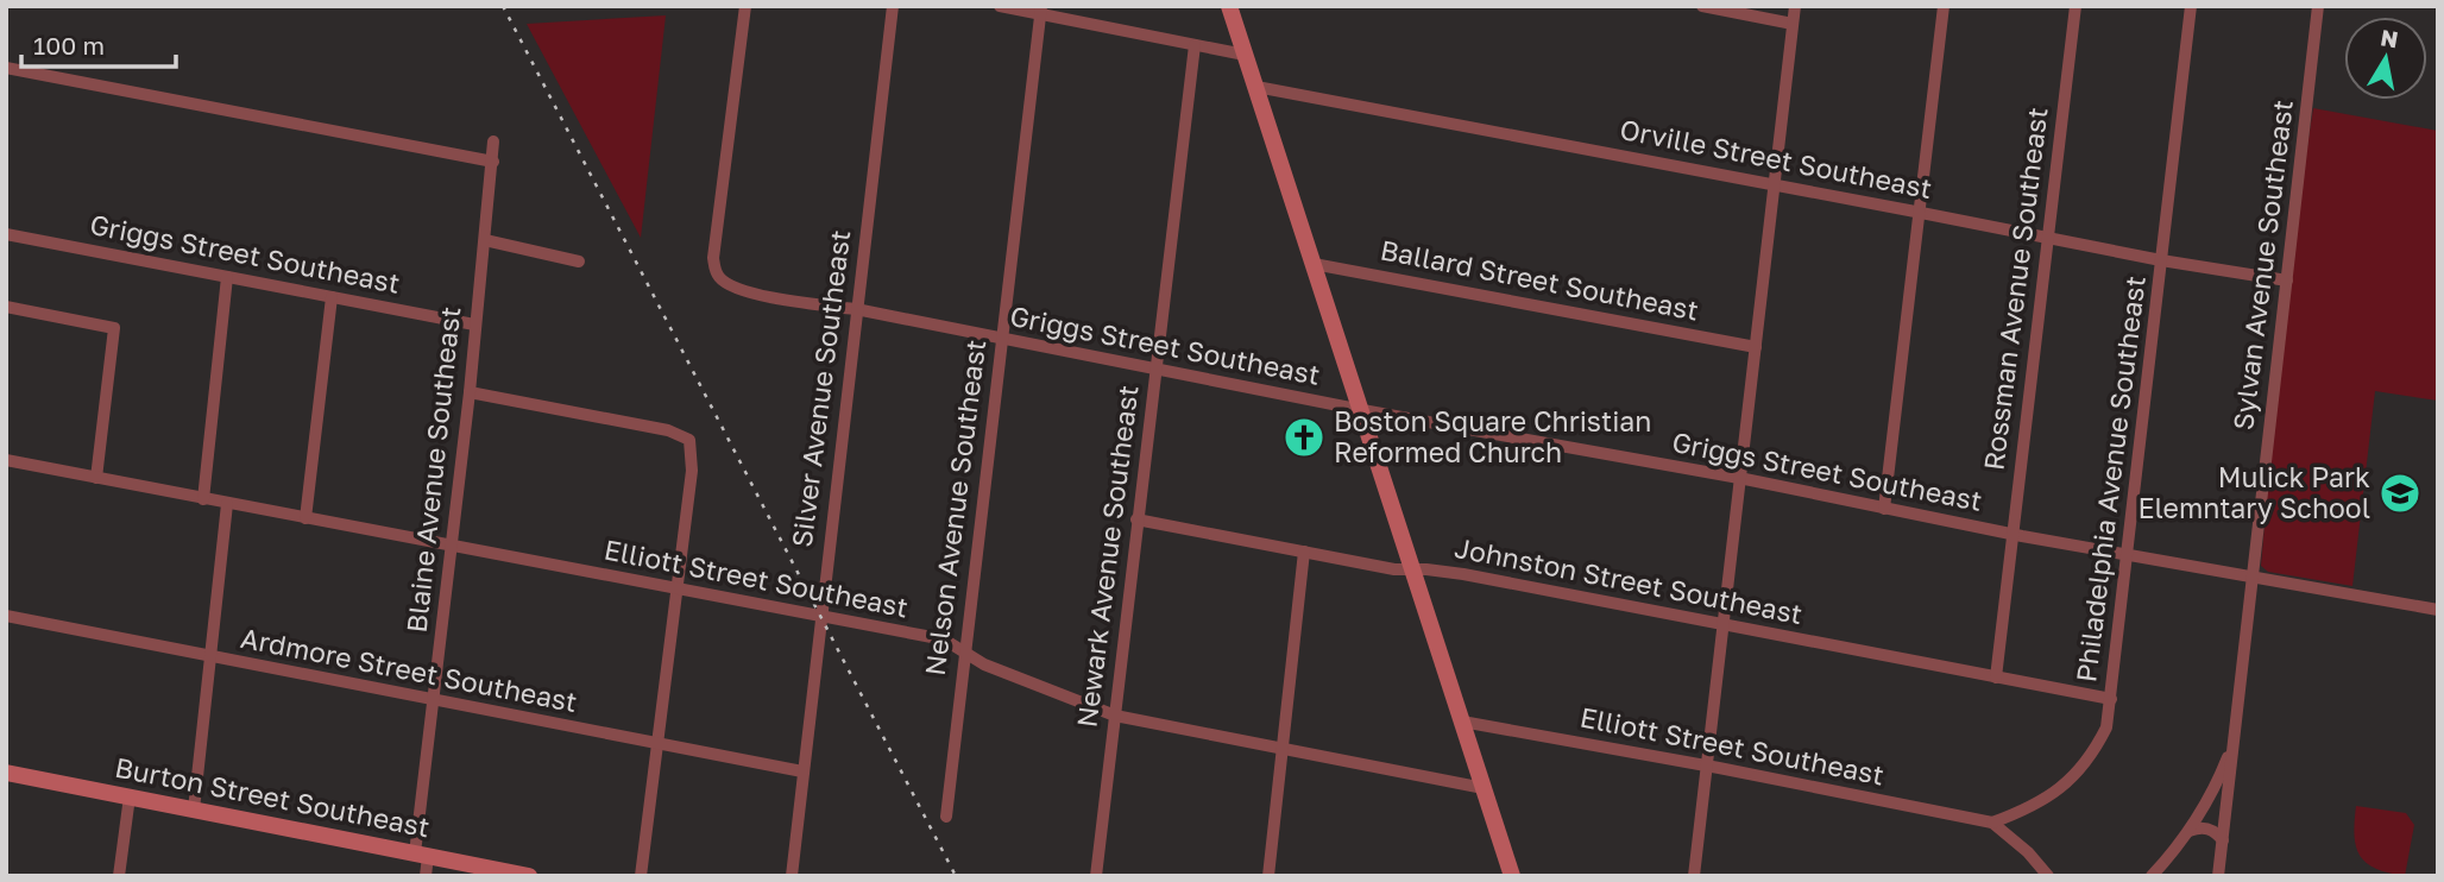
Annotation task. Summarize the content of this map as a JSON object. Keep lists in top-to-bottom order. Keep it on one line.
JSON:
{"streets":{"main road":["Burton Street Southeast"],"street":["Orville Street Southeast","Griggs Street Southeast","Sylvan Avenue Southeast","Ballard Street Southeast","Rossman Avenue Southeast","Silver Avenue Southeast","Blaine Avenue Southeast","Philadelphia Avenue Southeast","Nelson Avenue Southeast","Newark Avenue Southeast","Elliott Street Southeast","Johnston Street Southeast","Ardmore Street Southeast"]},"crossings":[["Orville Street Southeast","Sylvan Avenue Southeast"],["Orville Street Southeast","Rossman Avenue Southeast"],["Orville Street Southeast","Philadelphia Avenue Southeast"],["Griggs Street Southeast","Sylvan Avenue Southeast"],["Griggs Street Southeast","Rossman Avenue Southeast"],["Griggs Street Southeast","Silver Avenue Southeast"],["Griggs Street Southeast","Blaine Avenue Southeast"],["Griggs Street Southeast","Philadelphia Avenue Southeast"],["Griggs Street Southeast","Nelson Avenue Southeast"],["Griggs Street Southeast","Newark Avenue Southeast"],["Rossman Avenue Southeast","Johnston Street Southeast"],["Silver Avenue Southeast","Elliott Street Southeast"],["Silver Avenue Southeast","Ardmore Street Southeast"],["Blaine Avenue Southeast","Elliott Street Southeast"],["Blaine Avenue Southeast","Ardmore Street Southeast"],["Blaine Avenue Southeast","Burton Street Southeast"],["Philadelphia Avenue Southeast","Elliott Street Southeast"],["Philadelphia Avenue Southeast","Johnston Street Southeast"],["Nelson Avenue Southeast","Elliott Street Southeast"],["Newark Avenue Southeast","Elliott Street Southeast"],["Newark Avenue Southeast","Johnston Street Southeast"]],"places":{"church":["Boston Square Christian Reformed Church"],"school or university":["Mulick Park Elemntary School"]},"scale_bar":"100 m","north":"top"}
